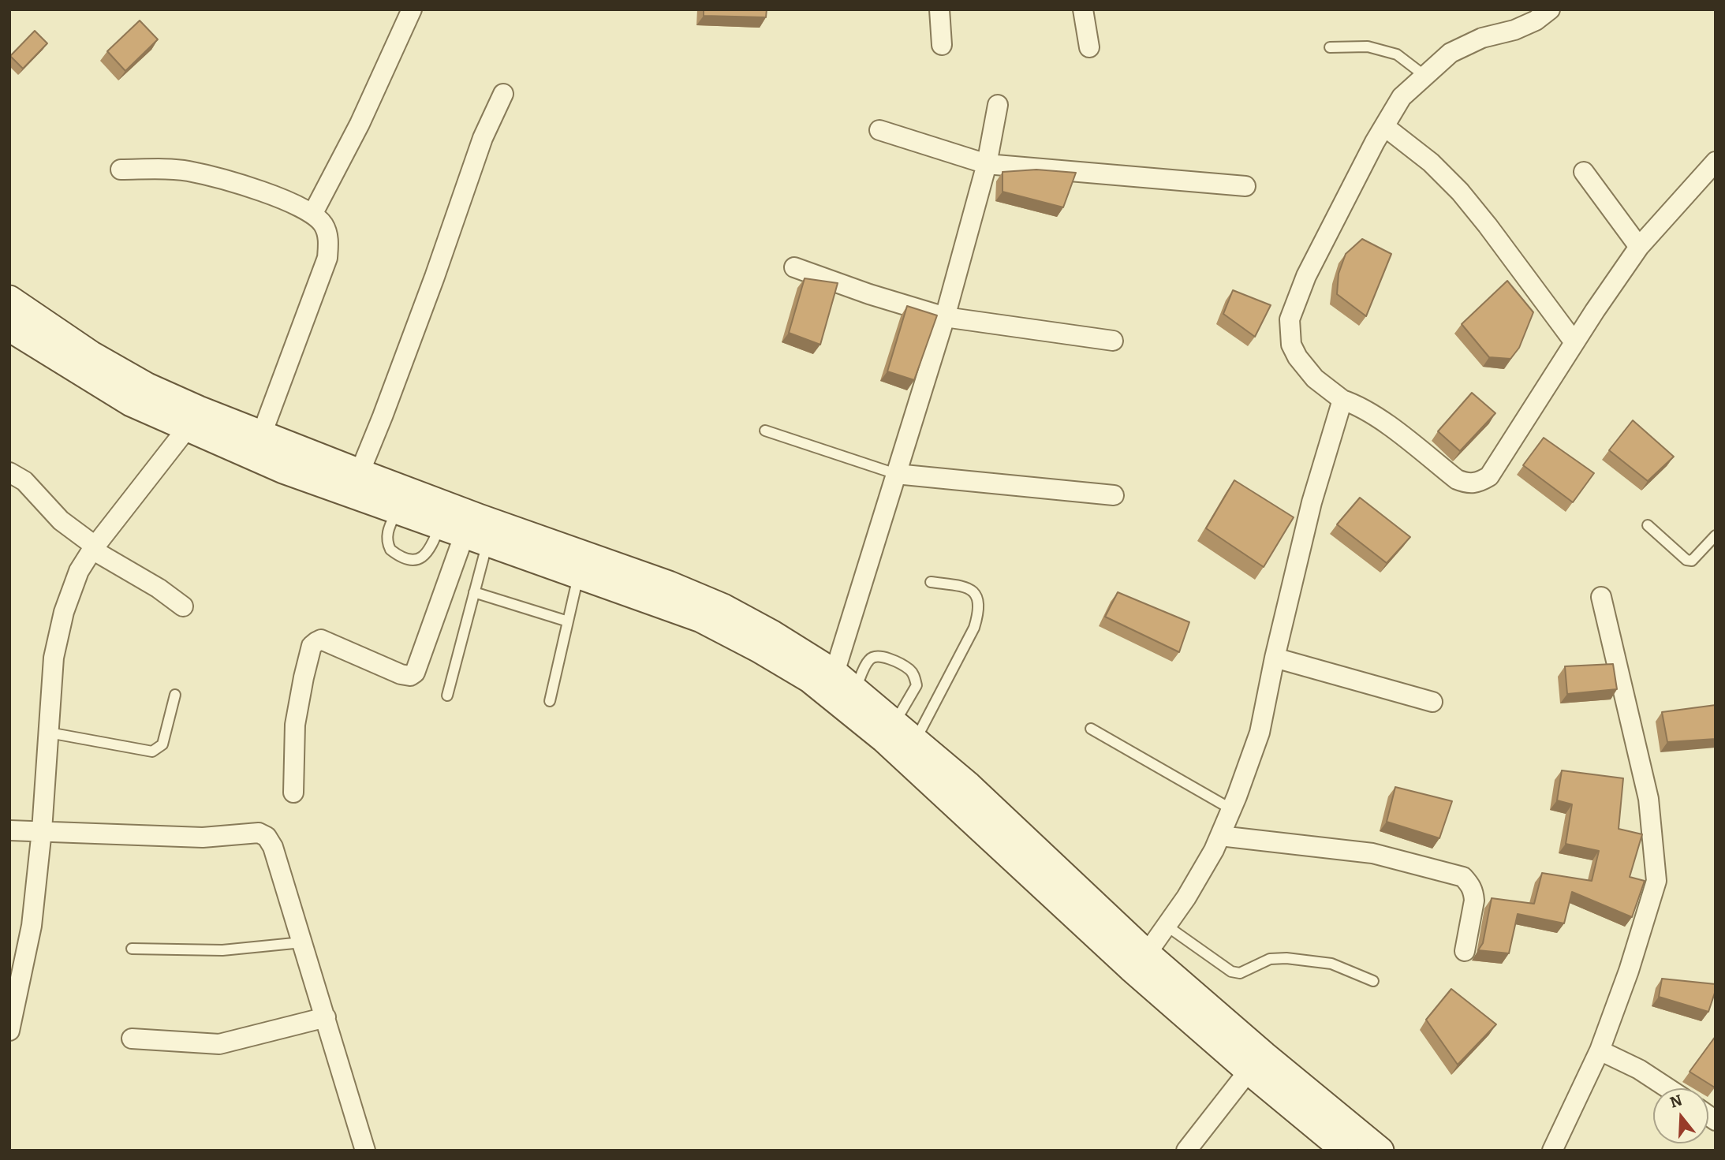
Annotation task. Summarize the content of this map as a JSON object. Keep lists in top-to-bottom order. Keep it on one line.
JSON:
{"north":"top"}
